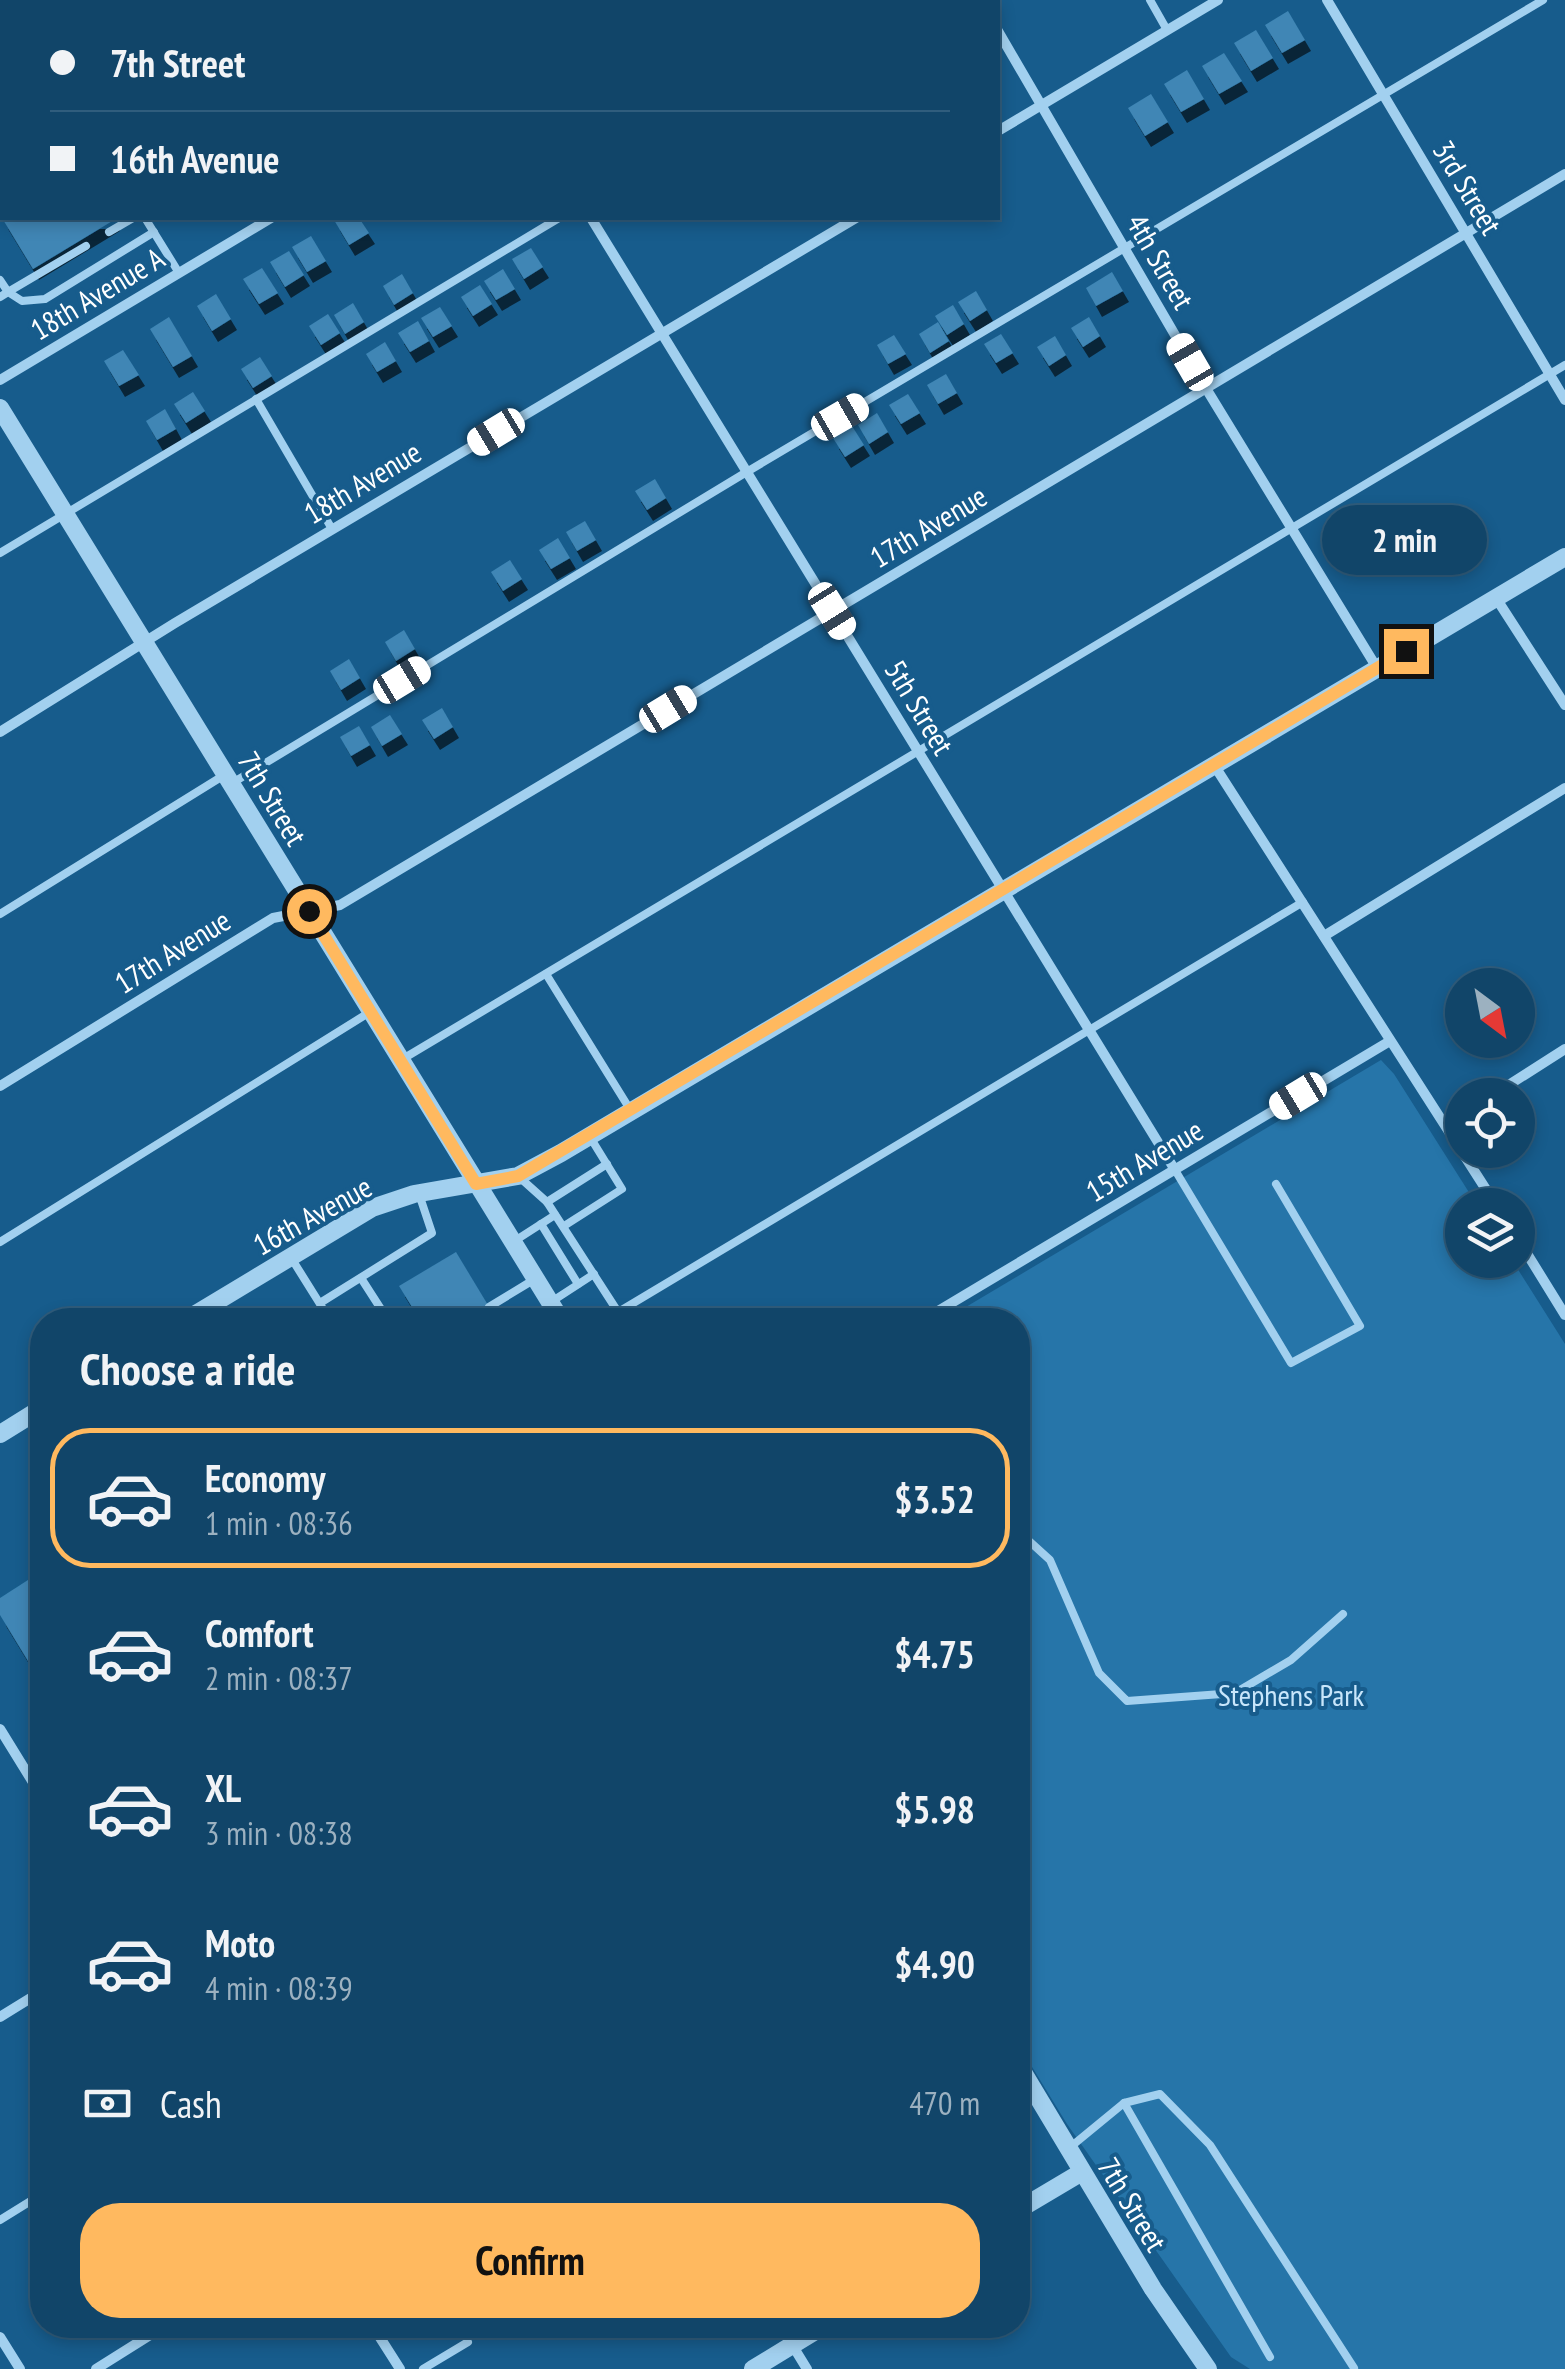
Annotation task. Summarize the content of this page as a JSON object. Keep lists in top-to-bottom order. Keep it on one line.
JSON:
{"streets":{"street":["3rd Street","4th Street","18th Avenue A","18th Avenue","17th Avenue","5th Street","7th Street","15th Avenue","16th Avenue"]},"crossings":[["3rd Street","17th Avenue"],["4th Street","17th Avenue"],["4th Street","16th Avenue"],["18th Avenue","5th Street"],["18th Avenue","7th Street"],["17th Avenue","5th Street"],["17th Avenue","7th Street"],["5th Street","15th Avenue"],["5th Street","16th Avenue"],["7th Street","16th Avenue"]],"parks":["Stephens Park"],"north":"bottom right","page":{"banner":["7th Street","16th Avenue"],"bubble":"2 min","heading":"Choose a ride","list":[{"name":"Economy","note":"1 min · 08:36","value":"$3.52"},{"name":"Comfort","note":"2 min · 08:37","value":"$4.75"},{"name":"XL","note":"3 min · 08:38","value":"$5.98"},{"name":"Moto","note":"4 min · 08:39","value":"$4.90"}],"pay":["Cash","470 m"],"buttons":"Confirm"}}
